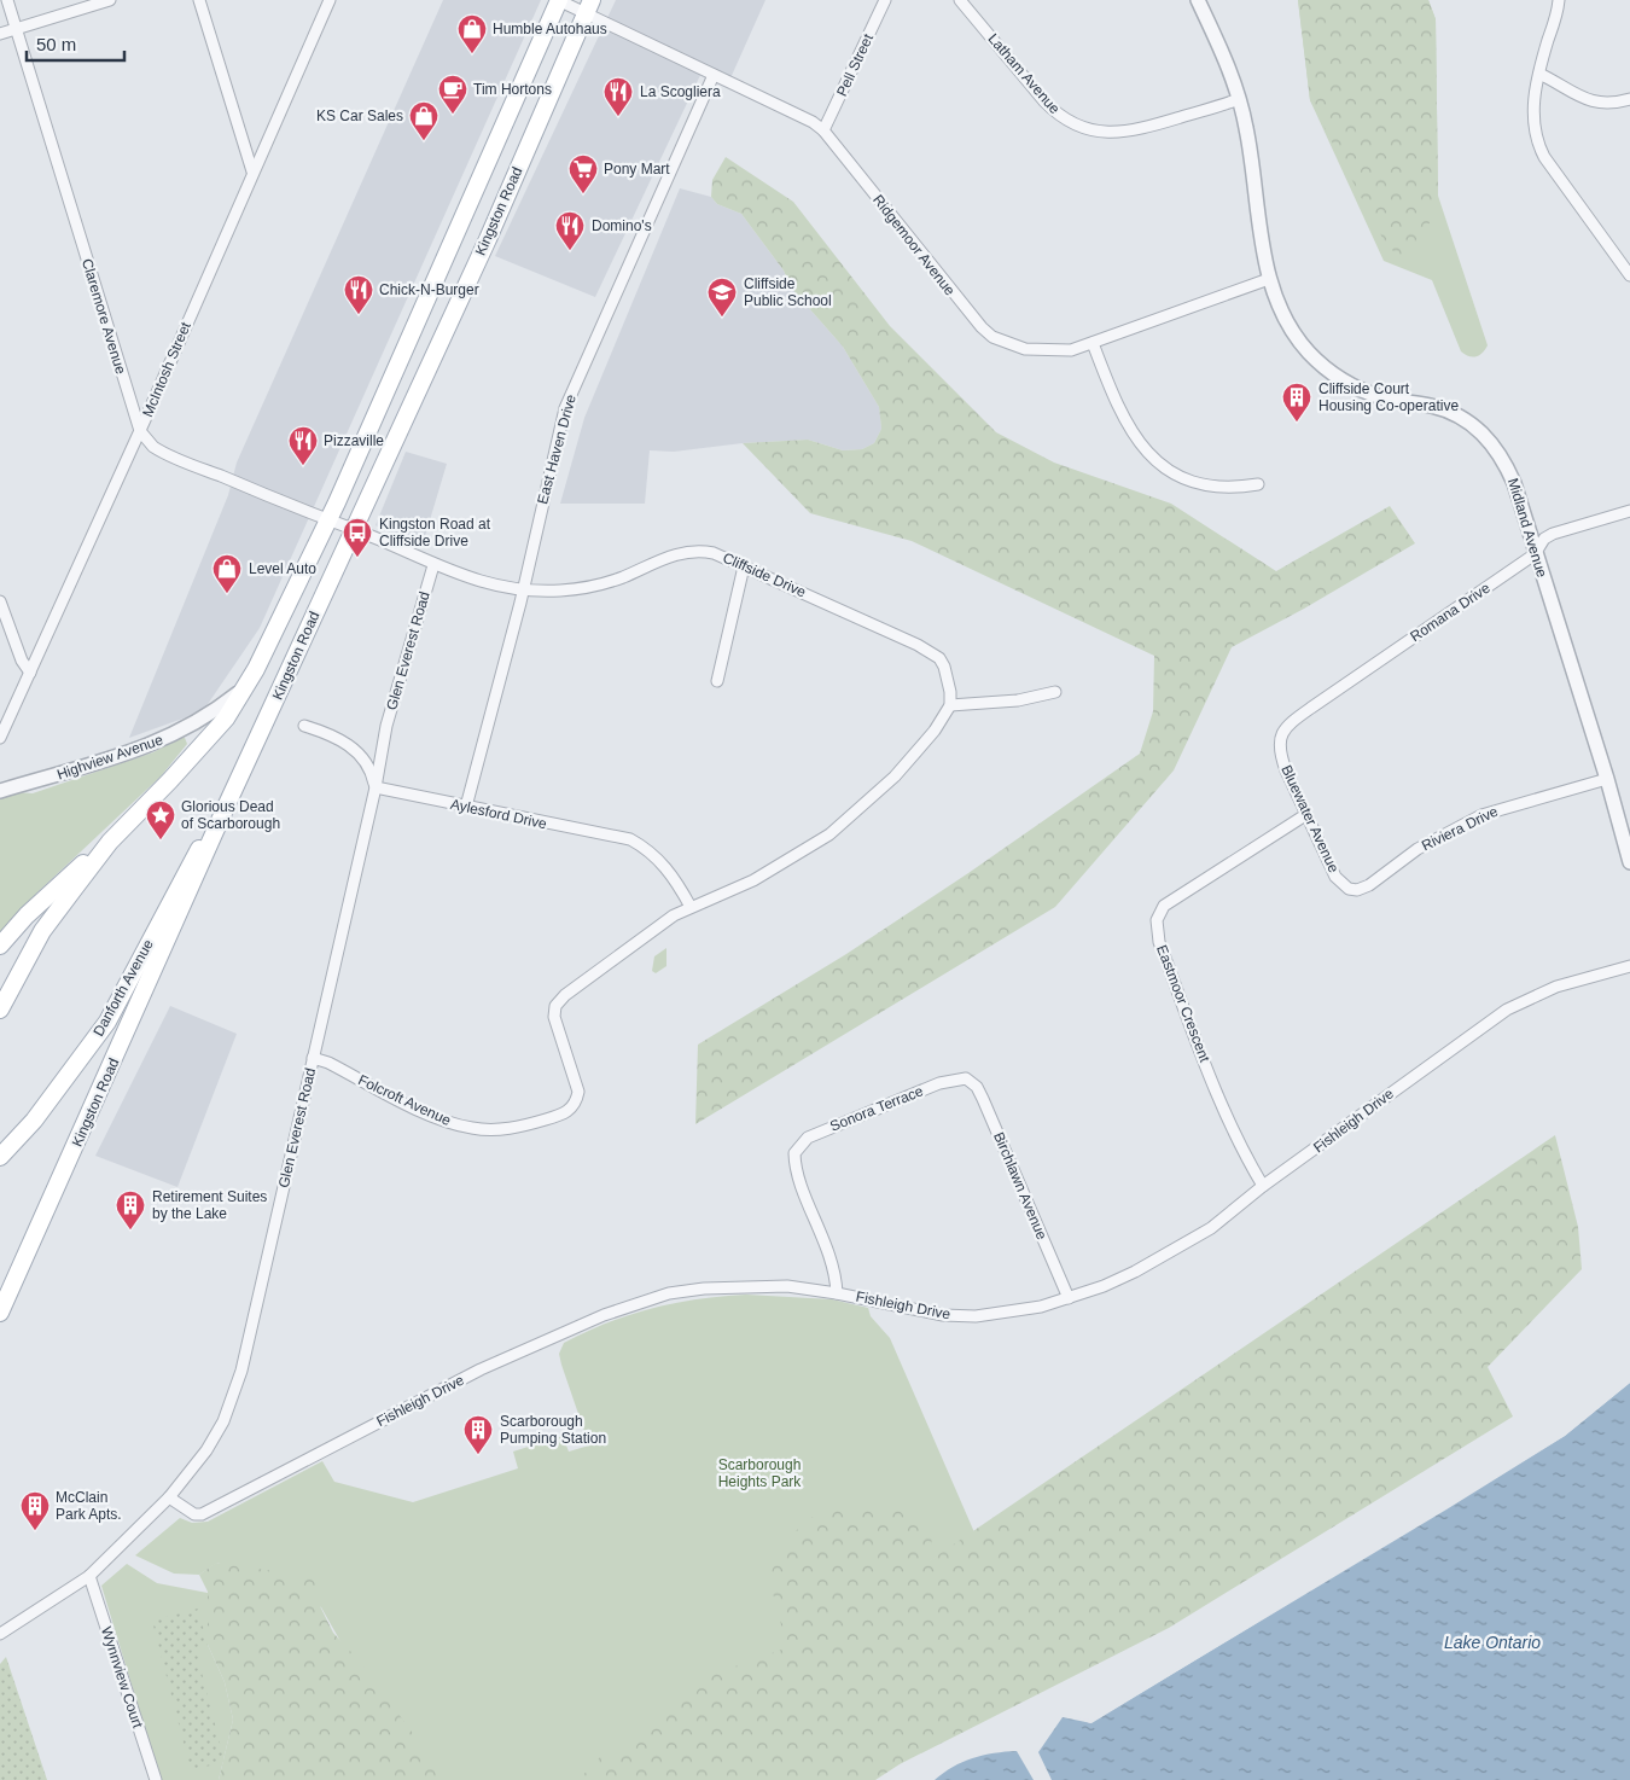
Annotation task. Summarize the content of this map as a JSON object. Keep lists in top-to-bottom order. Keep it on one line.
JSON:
{"streets":{"main road":["Kingston Road","Danforth Avenue"],"street":["Pell Street","Latham Avenue","Ridgemoor Avenue","Claremore Avenue","McIntosh Street","East Haven Drive","Midland Avenue","Cliffside Drive","Romana Drive","Glen Everest Road","Highview Avenue","Aylesford Drive","Bluewater Avenue","Riviera Drive","Eastmoor Crescent","Folcroft Avenue","Sonora Terrace","Fishleigh Drive","Birchlawn Avenue","Wynnview Court"]},"crossings":[["Pell Street","Ridgemoor Avenue"],["Latham Avenue","Midland Avenue"],["Kingston Road","Ridgemoor Avenue"],["Kingston Road","Claremore Avenue"],["Kingston Road","Cliffside Drive"],["Kingston Road","Highview Avenue"],["Kingston Road","Danforth Avenue"],["Ridgemoor Avenue","East Haven Drive"],["Ridgemoor Avenue","Midland Avenue"],["Claremore Avenue","McIntosh Street"],["Claremore Avenue","Cliffside Drive"],["East Haven Drive","Cliffside Drive"],["East Haven Drive","Aylesford Drive"],["Midland Avenue","Romana Drive"],["Midland Avenue","Riviera Drive"],["Cliffside Drive","Glen Everest Road"],["Romana Drive","Bluewater Avenue"],["Glen Everest Road","Aylesford Drive"],["Glen Everest Road","Folcroft Avenue"],["Glen Everest Road","Fishleigh Drive"],["Glen Everest Road","Wynnview Court"],["Aylesford Drive","Folcroft Avenue"],["Bluewater Avenue","Riviera Drive"],["Bluewater Avenue","Eastmoor Crescent"],["Eastmoor Crescent","Fishleigh Drive"],["Sonora Terrace","Fishleigh Drive"],["Sonora Terrace","Birchlawn Avenue"],["Fishleigh Drive","Birchlawn Avenue"]],"water":["Lake Ontario"],"parks":["Scarborough Heights Park"],"places":{"shop":["Humble Autohaus","KS Car Sales","Level Auto"],"cafe":["Tim Hortons"],"restaurant":["La Scogliera","Domino's","Chick-N-Burger","Pizzaville"],"supermarket":["Pony Mart"],"school or university":["Cliffside Public School"],"building":["Cliffside Court Housing Co-operative","Retirement Suites by the Lake","Scarborough Pumping Station","McClain Park Apts."],"bus stop":["Kingston Road at Cliffside Drive"],"place":["Glorious Dead of Scarborough"]},"scale_bar":"50 m"}
